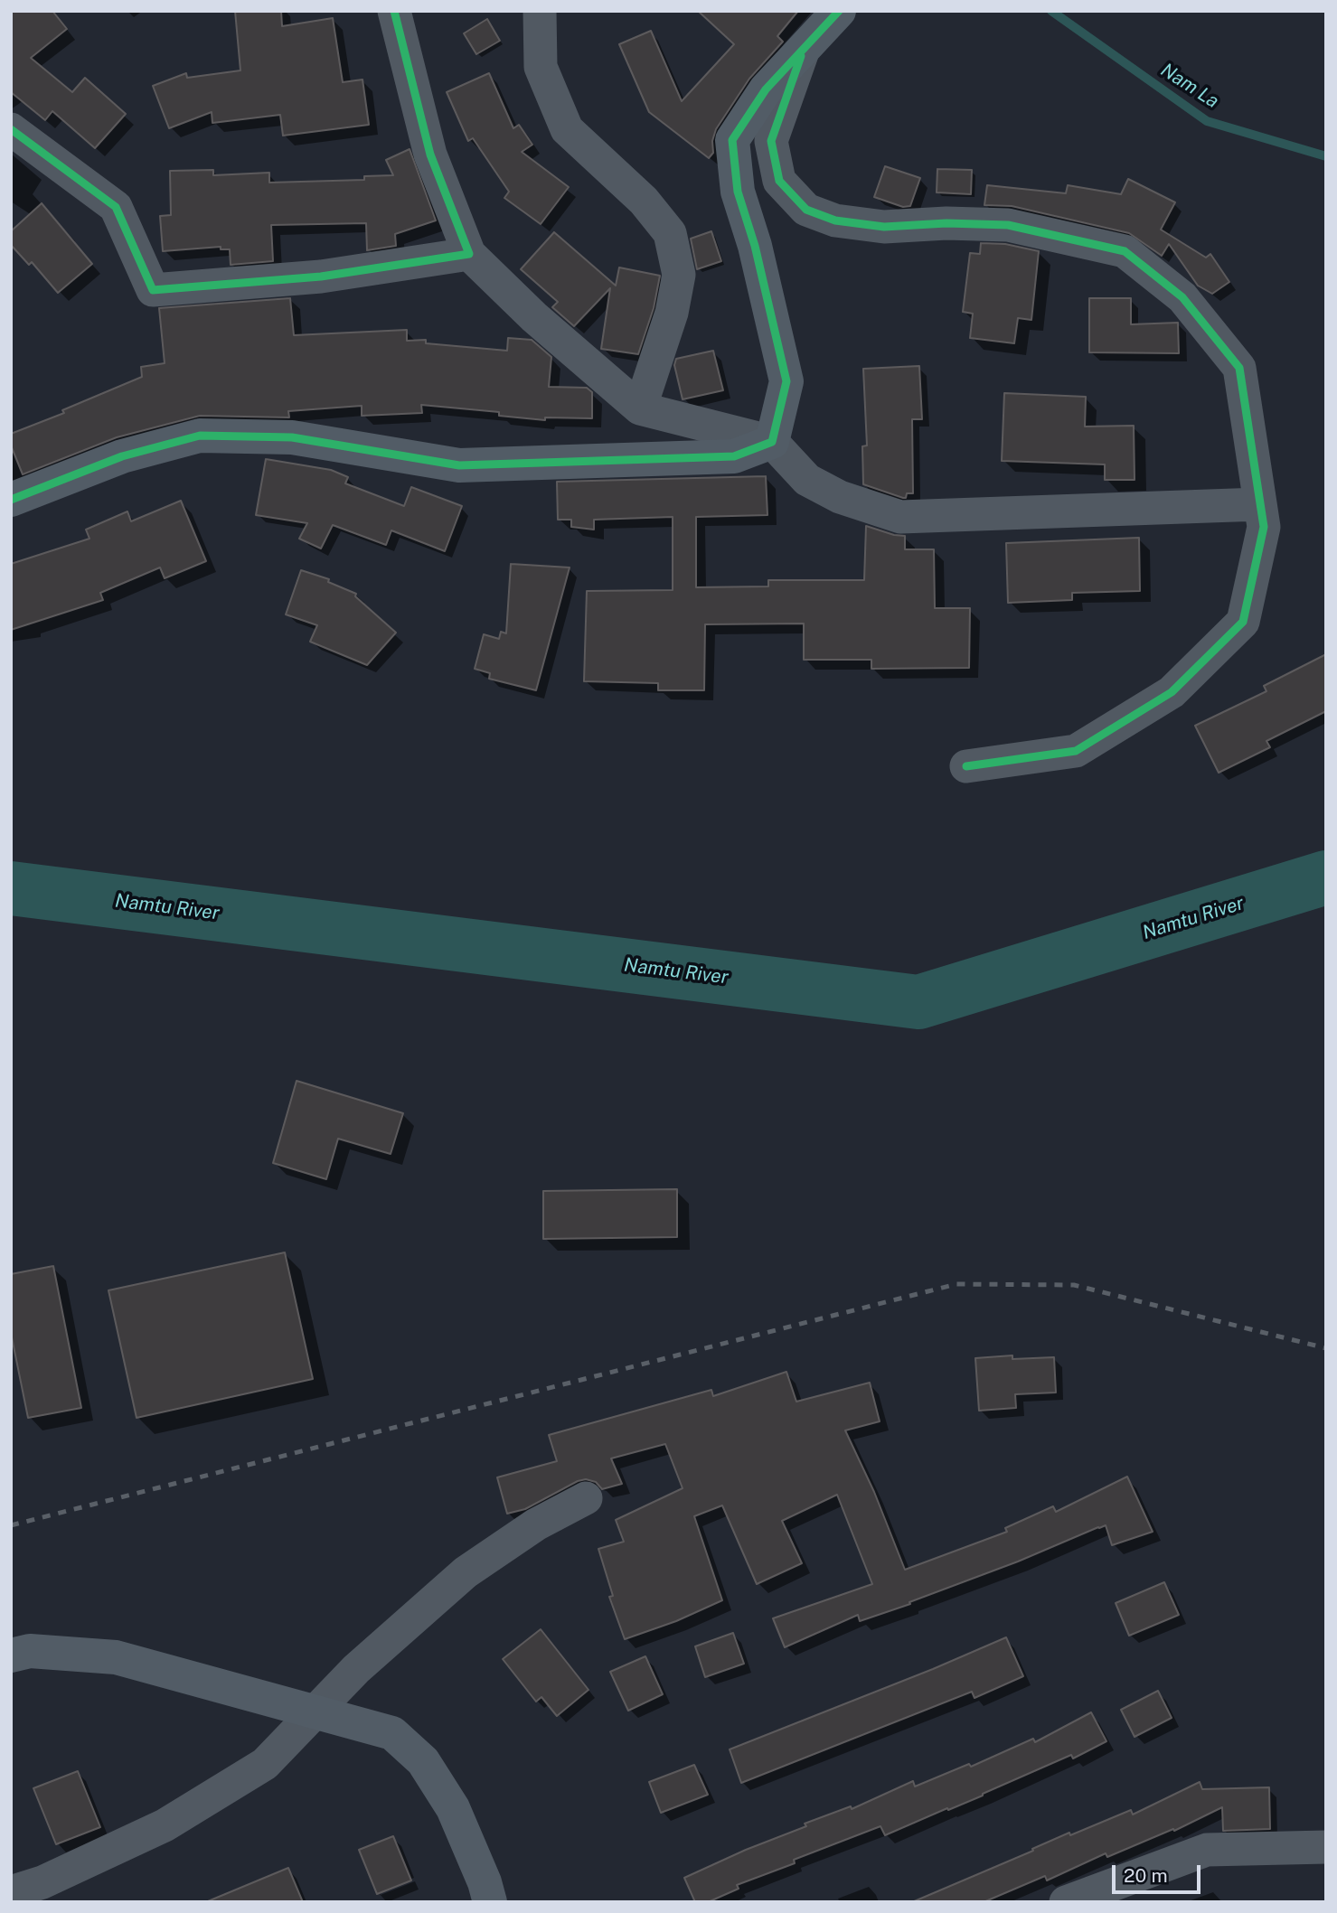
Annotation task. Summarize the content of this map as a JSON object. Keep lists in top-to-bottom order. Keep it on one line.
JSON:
{"water":["Nam La","Namtu River"],"scale_bar":"20 m"}
